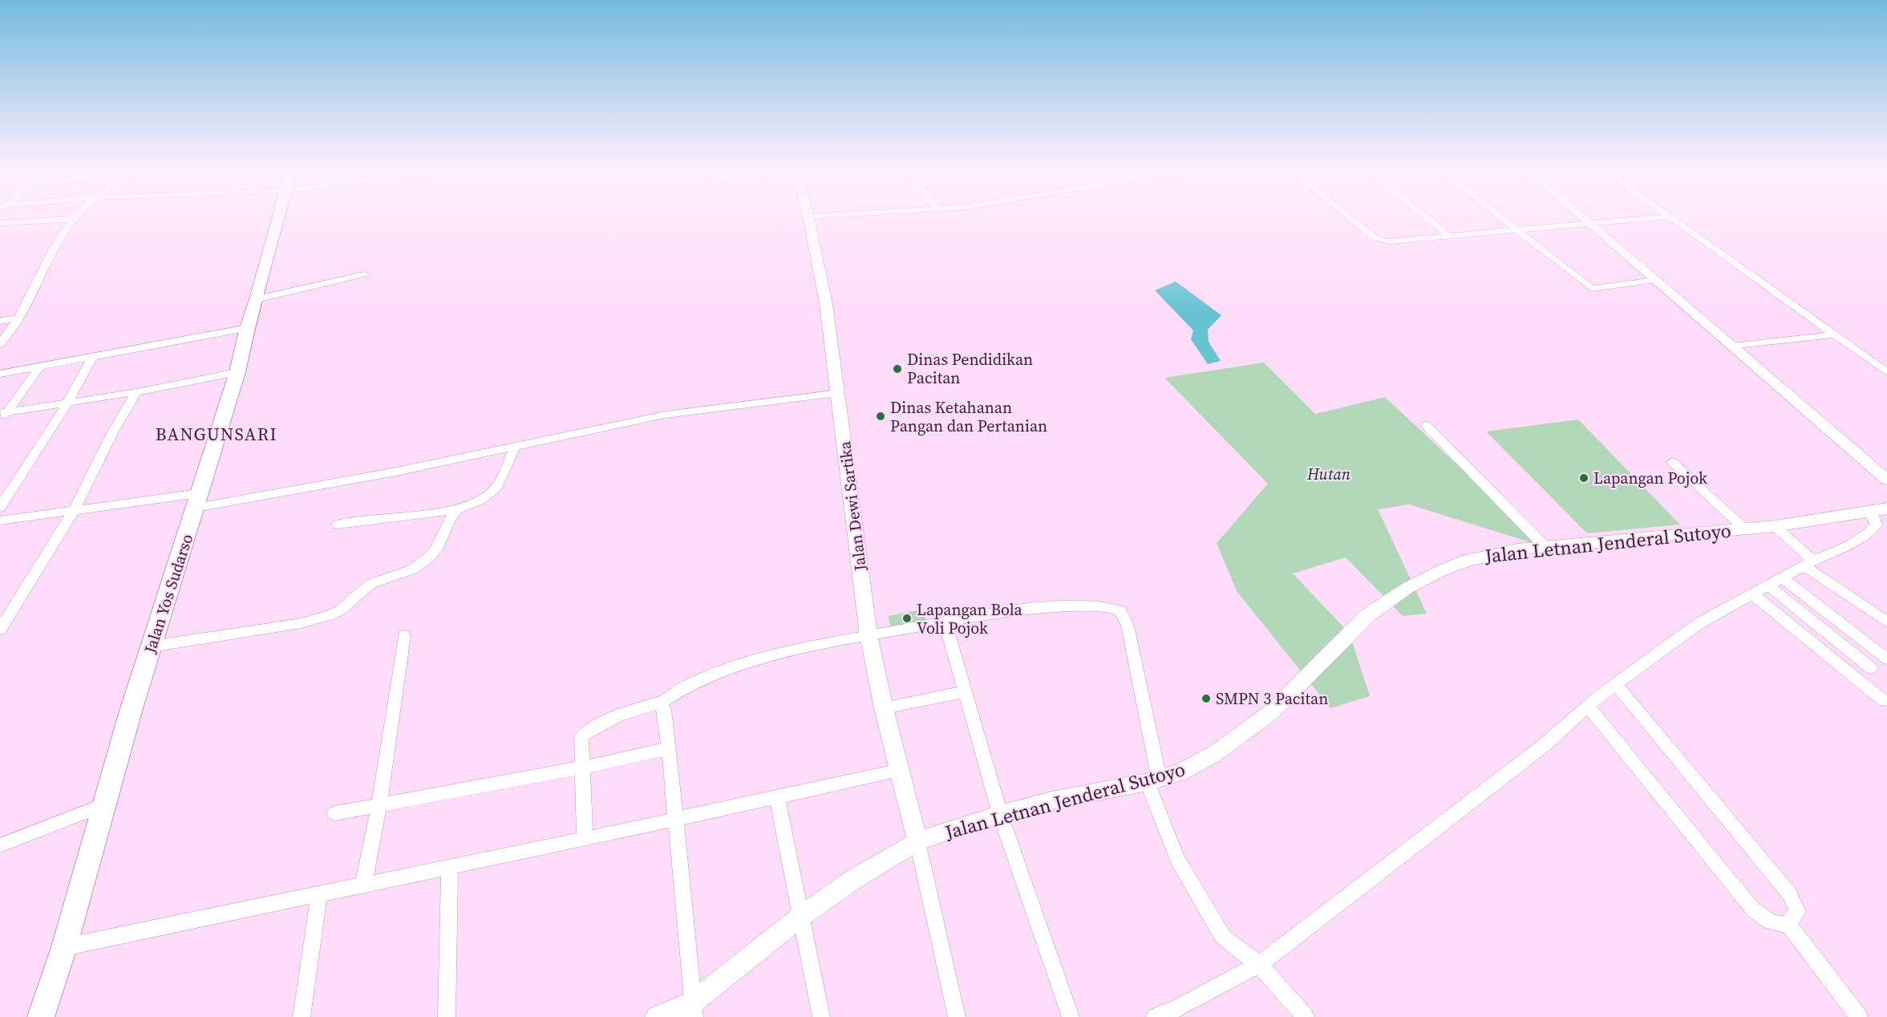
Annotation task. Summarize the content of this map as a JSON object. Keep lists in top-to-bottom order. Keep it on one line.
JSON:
{"streets":{"main road":["Jalan Yos Sudarso"],"street":["Jalan Dewi Sartika","Jalan Letnan Jenderal Sutoyo"]},"crossings":[["Jalan Dewi Sartika","Jalan Letnan Jenderal Sutoyo"]],"districts":["BANGUNSARI"],"parks":["Hutan"],"places":["Dinas Pendidikan Pacitan","Dinas Ketahanan Pangan dan Pertanian","Lapangan Pojok","Lapangan Bola Voli Pojok","SMPN 3 Pacitan"]}
